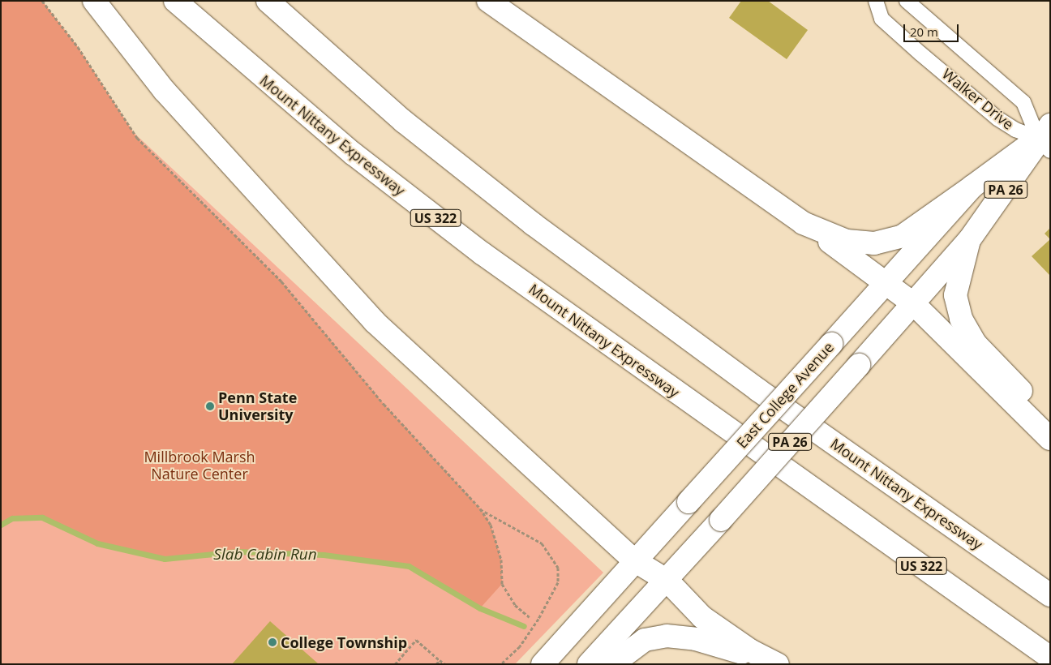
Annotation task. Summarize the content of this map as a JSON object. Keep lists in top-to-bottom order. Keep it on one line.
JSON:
{"streets":{"main road":["Mount Nittany Expressway","PA 26","US 322","East College Avenue"],"street":["Walker Drive"]},"crossings":[["Walker Drive","PA 26"],["Walker Drive","East College Avenue"],["PA 26","East College Avenue"]],"water":["Slab Cabin Run"],"parks":["Millbrook Marsh Nature Center"],"places":["Penn State University","College Township"],"scale_bar":"20 m"}
